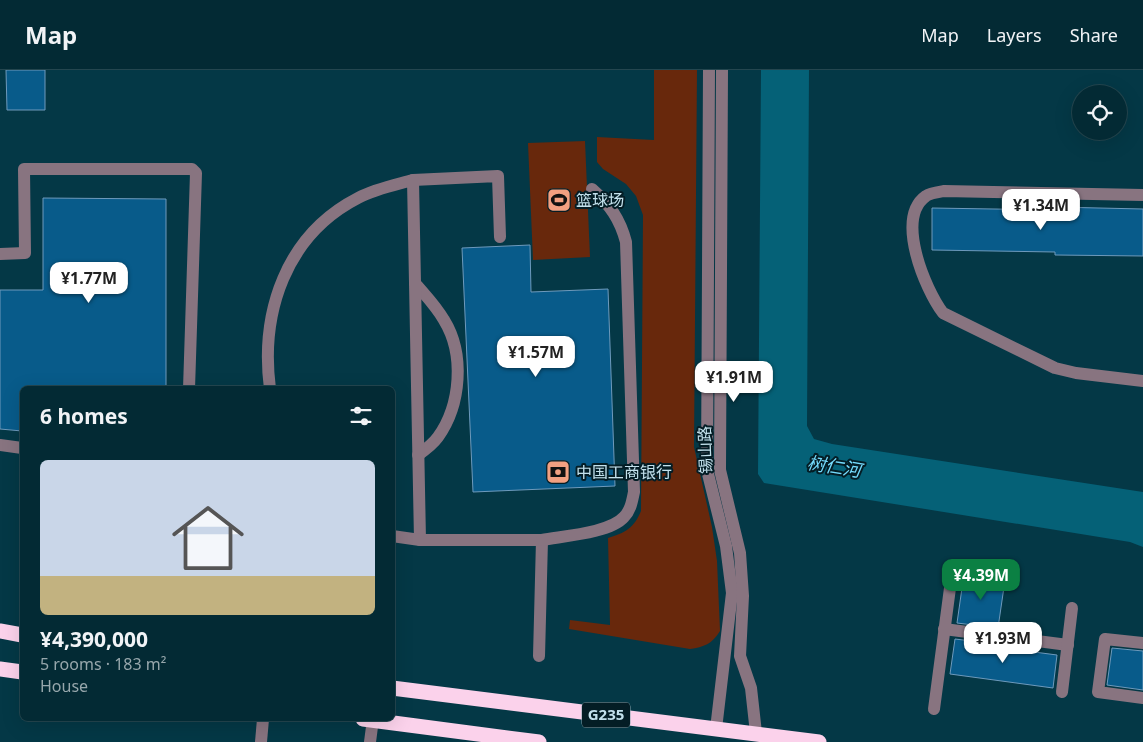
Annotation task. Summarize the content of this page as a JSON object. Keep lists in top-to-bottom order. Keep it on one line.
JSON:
{"streets":{"highway":["G235"],"street":["锡山路"]},"crossings":[["锡山路","G235"]],"water":["树仁河"],"places":{"sports":["篮球场"],"bank":["中国工商银行"]},"page":{"header":"Map","nav":["Map","Layers","Share"],"price":["¥1.34M","¥1.77M","¥1.57M","¥1.91M","¥4.39M","¥1.93M"],"heading":"6 homes","list":[{"name":"¥4,390,000","note":"5 rooms · 183 m² · House"}]}}
